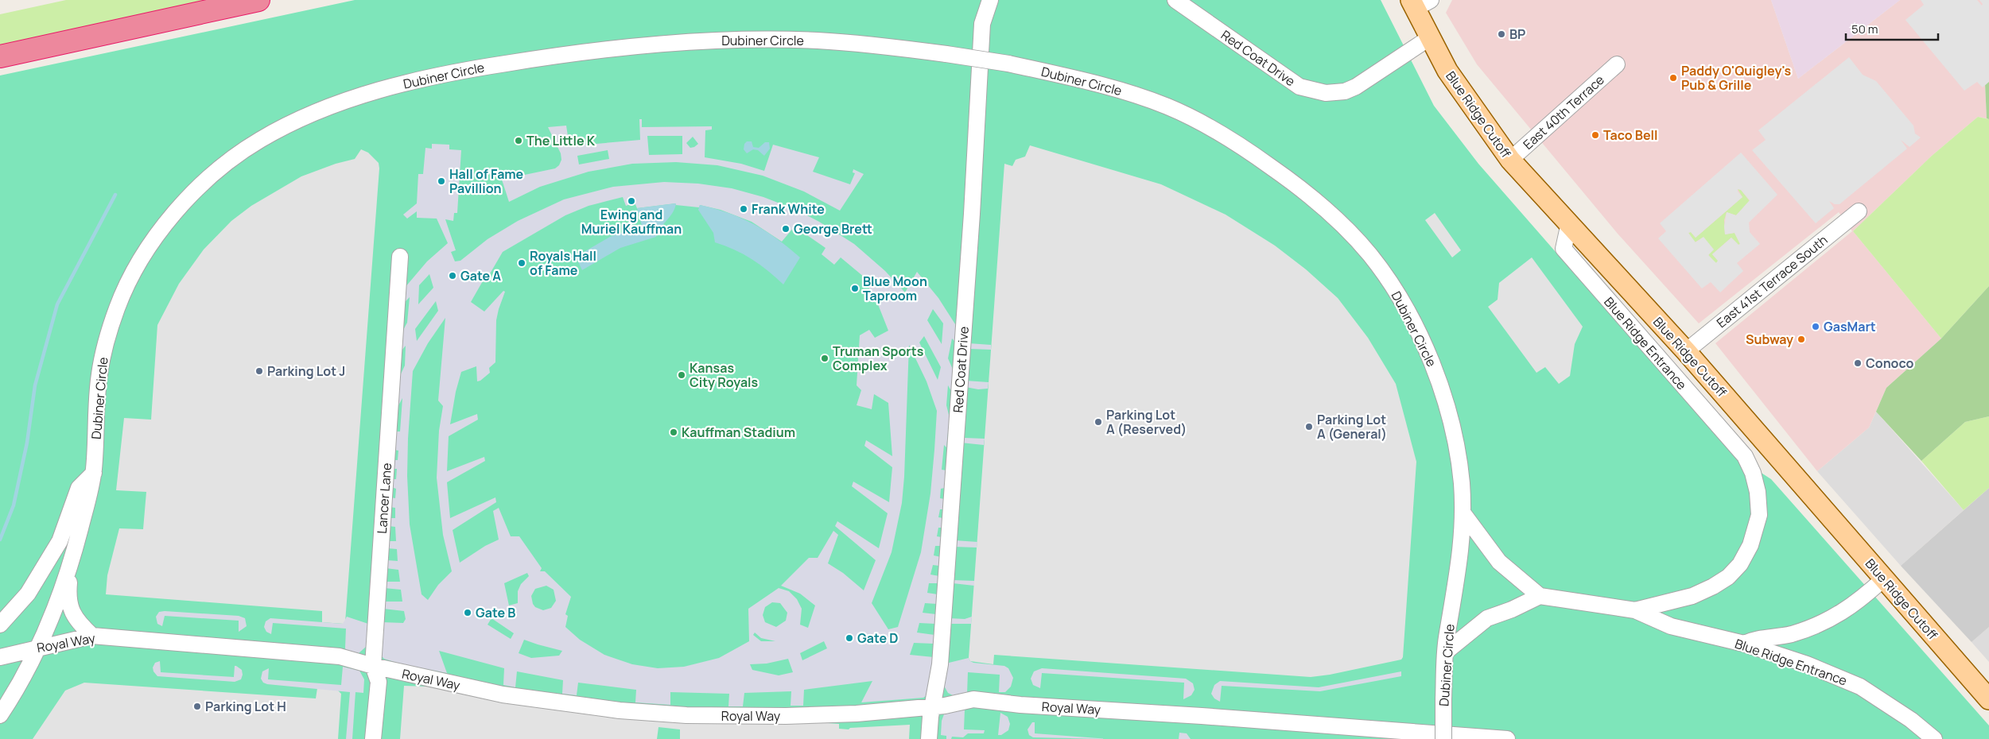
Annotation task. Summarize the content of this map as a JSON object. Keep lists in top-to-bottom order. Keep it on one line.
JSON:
{"streets":{"main road":["Blue Ridge Cutoff"],"street":["Dubiner Circle","Red Coat Drive","East 40th Terrace","East 41st Terrace South","Blue Ridge Entrance","Lancer Lane","Royal Way"]},"crossings":[["Dubiner Circle","Royal Way"],["Red Coat Drive","Blue Ridge Cutoff"],["Red Coat Drive","Royal Way"],["East 40th Terrace","Blue Ridge Cutoff"],["Blue Ridge Cutoff","East 41st Terrace South"],["Blue Ridge Cutoff","Blue Ridge Entrance"],["Lancer Lane","Royal Way"]],"places":["BP","Paddy O'Quigley's Pub & Grille","Taco Bell","The Little K","Hall of Fame Pavillion","Ewing and Muriel Kauffman","Frank White","George Brett","Royals Hall of Fame","Gate A","Blue Moon Taproom","GasMart","Subway","Truman Sports Complex","Conoco","Parking Lot J","Kansas City Royals","Parking Lot A (Reserved)","Parking Lot A (General)","Kauffman Stadium","Gate B","Gate D","Parking Lot H"],"scale_bar":"50 m"}
